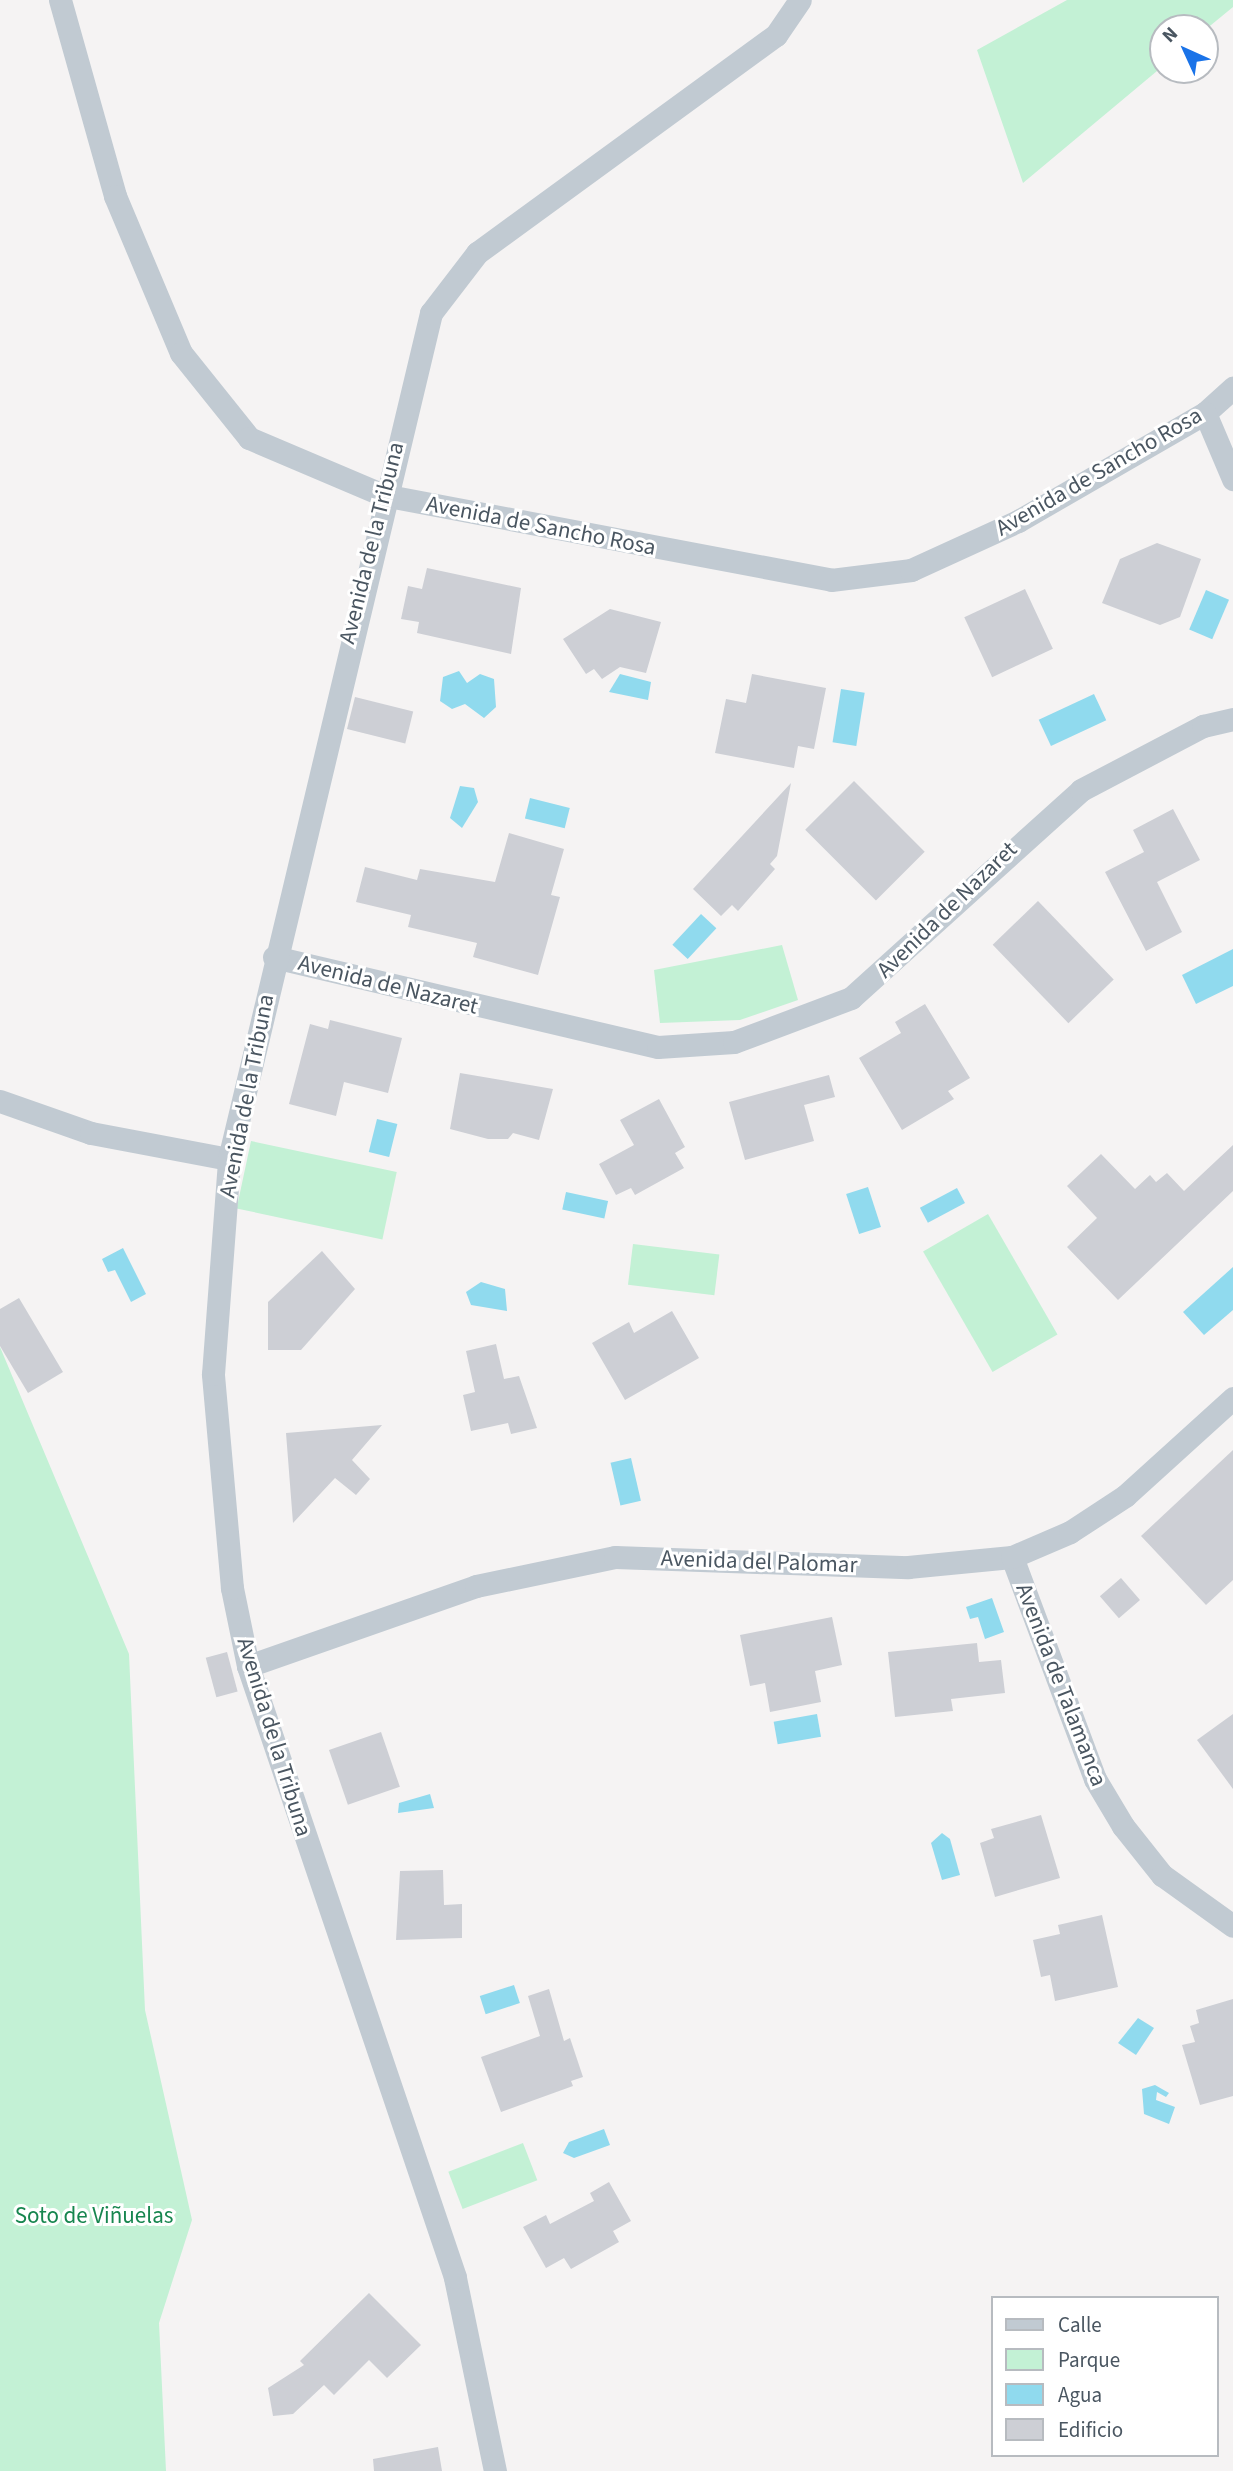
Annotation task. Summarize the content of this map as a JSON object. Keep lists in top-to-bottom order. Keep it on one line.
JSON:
{"streets":{"street":["Avenida de Sancho Rosa","Avenida de la Tribuna","Avenida de Nazaret","Avenida del Palomar","Avenida de Talamanca"]},"crossings":[["Avenida de Sancho Rosa","Avenida de la Tribuna"],["Avenida de la Tribuna","Avenida de Nazaret"],["Avenida de la Tribuna","Avenida del Palomar"],["Avenida del Palomar","Avenida de Talamanca"]],"parks":["Soto de Viñuelas"],"legend":["Calle","Parque","Agua","Edificio"],"north":"top left"}
